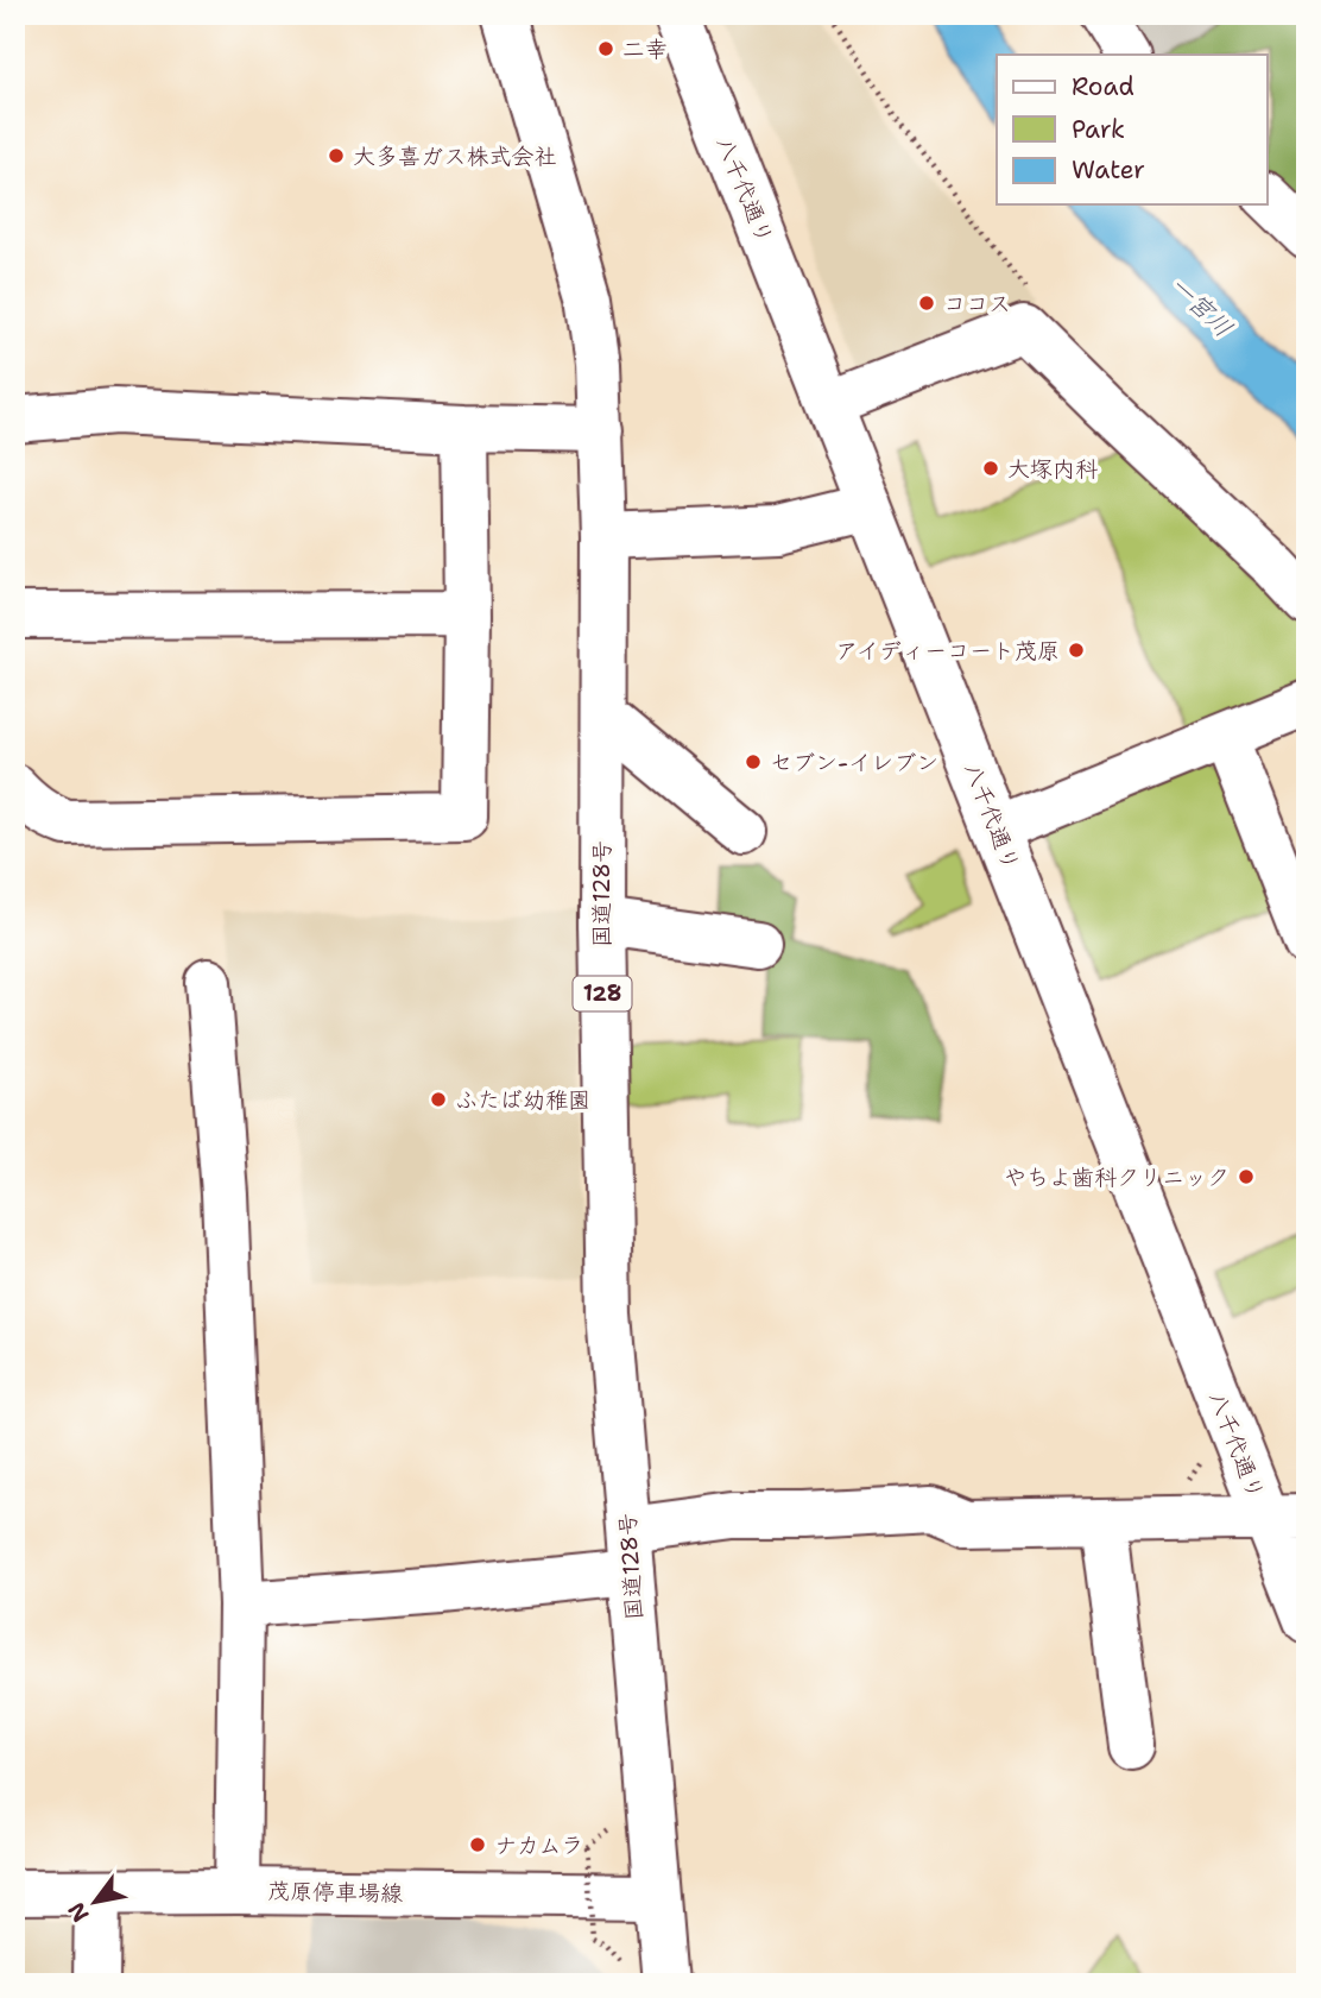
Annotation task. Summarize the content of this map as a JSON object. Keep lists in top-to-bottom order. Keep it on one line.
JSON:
{"streets":{"main road":["八千代通り","国道128号","128","茂原停車場線"]},"crossings":[["国道128号","茂原停車場線"]],"water":["一宮川"],"places":["二幸","大多喜ガス株式会社","ココス","大塚内科","アイディーコート茂原","セブン-イレブン","ふたば幼稚園","やちよ歯科クリニック","ナカムラ"],"legend":["Road","Park","Water"],"north":"bottom left"}
